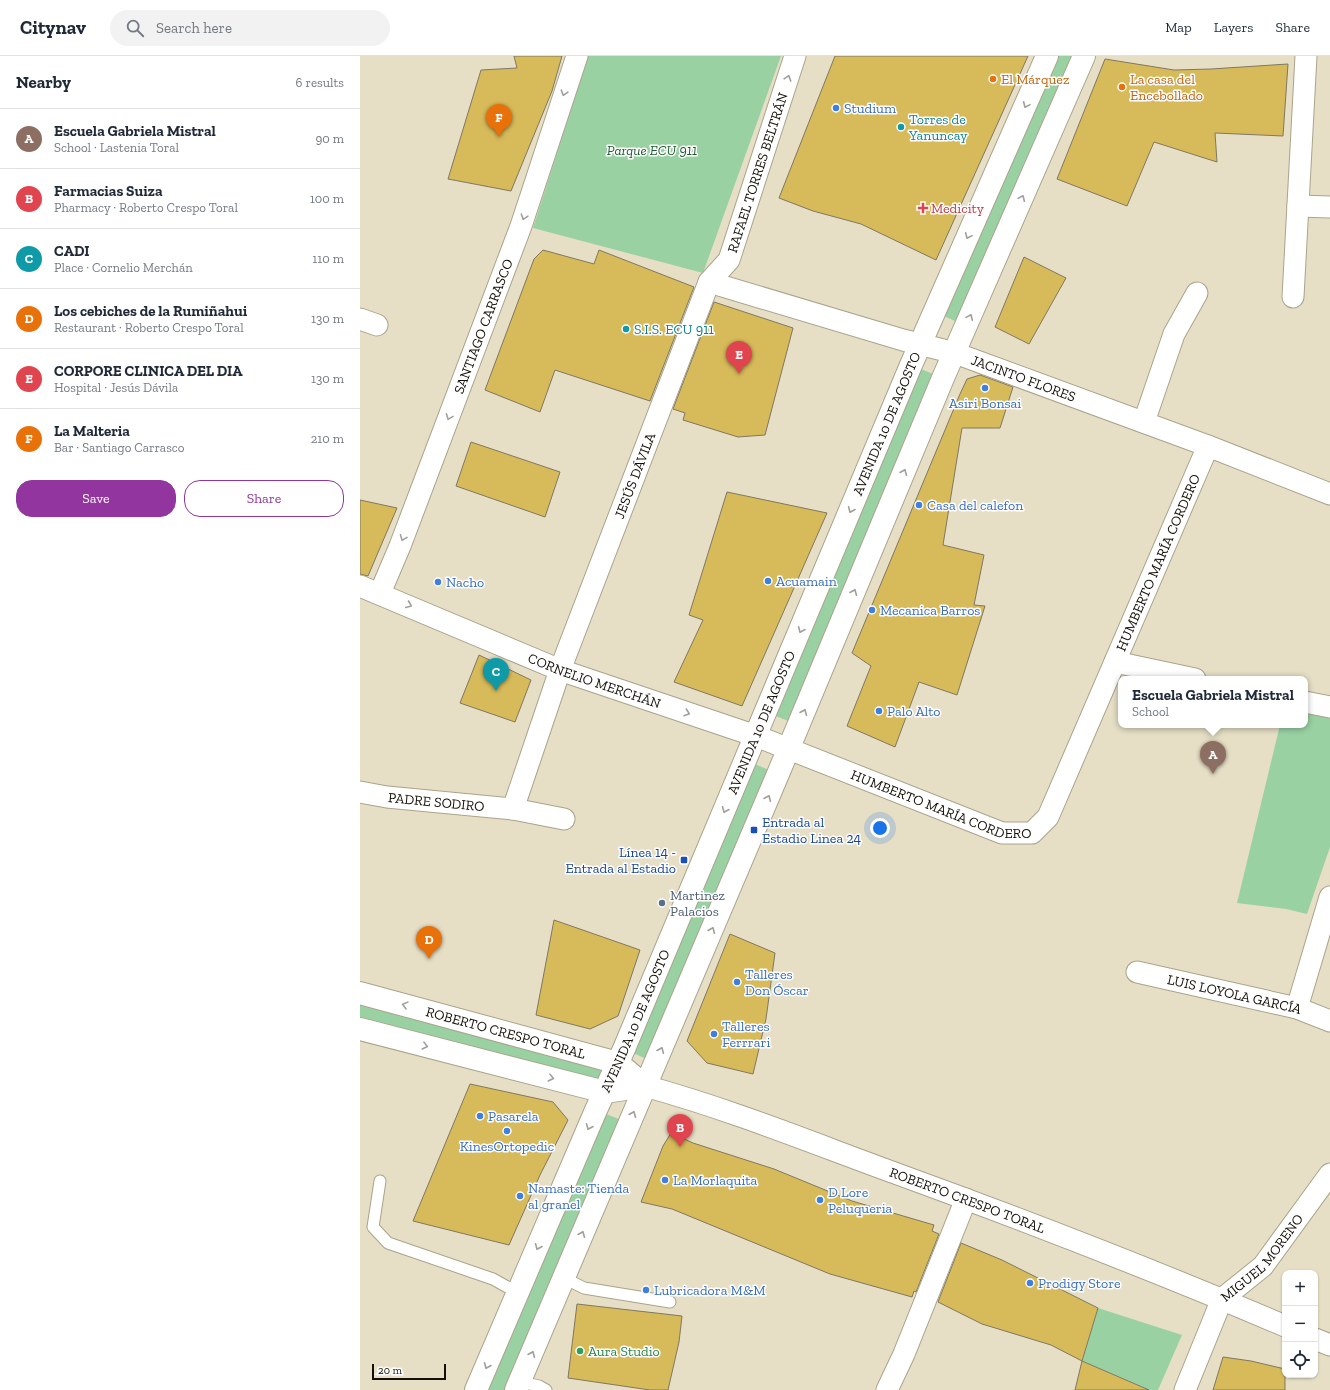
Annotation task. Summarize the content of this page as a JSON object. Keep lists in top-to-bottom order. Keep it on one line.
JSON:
{"streets":{"main road":["AVENIDA 10 DE AGOSTO","ROBERTO CRESPO TORAL"],"street":["RAFAEL TORRES BELTRÁN","SANTIAGO CARRASCO","JACINTO FLORES","JESÚS DÁVILA","HUMBERTO MARÍA CORDERO","CORNELIO MERCHÁN","PADRE SODIRO","LUIS LOYOLA GARCÍA","MIGUEL MORENO"]},"crossings":[["RAFAEL TORRES BELTRÁN","JACINTO FLORES"],["RAFAEL TORRES BELTRÁN","JESÚS DÁVILA"],["SANTIAGO CARRASCO","CORNELIO MERCHÁN"],["JACINTO FLORES","AVENIDA 10 DE AGOSTO"],["JACINTO FLORES","JESÚS DÁVILA"],["JACINTO FLORES","HUMBERTO MARÍA CORDERO"],["AVENIDA 10 DE AGOSTO","CORNELIO MERCHÁN"],["AVENIDA 10 DE AGOSTO","ROBERTO CRESPO TORAL"],["JESÚS DÁVILA","CORNELIO MERCHÁN"],["HUMBERTO MARÍA CORDERO","CORNELIO MERCHÁN"],["ROBERTO CRESPO TORAL","MIGUEL MORENO"]],"one_way":["RAFAEL TORRES BELTRÁN","SANTIAGO CARRASCO","CORNELIO MERCHÁN"],"parks":["Parque ECU 911"],"places":{"other":["El Márquez","La casa del Encebollado","Studium","Torres de Yanuncay","S.I.S. ECU 911","Asiri Bonsai","Casa del calefon","Acuamain","Nacho","Mecanica Barros","Palo Alto","Martinez Palacios","Talleres Don Óscar","Talleres Ferrrari","Pasarela","KinesOrtopedic","La Morlaquita","Namaste: Tienda al granel","D Lore Peluqueria","Prodigy Store","Lubricadora M&M","Aura Studio"],"health":["Medicity"],"transit":["Entrada al Estadio Linea 24","Línea 14 - Entrada al Estadio"]},"scale_bar":"20 m","page":{"header":"Citynav","search":"Search here","nav":["Map","Layers","Share"],"heading":["Nearby","6 results"],"pins":["F","E","C","A","D","B"],"list":[{"mark":"A","name":"Escuela Gabriela Mistral","note":"School · Lastenia Toral","value":"90 m"},{"mark":"B","name":"Farmacias Suiza","note":"Pharmacy · Roberto Crespo Toral","value":"100 m"},{"mark":"C","name":"CADI","note":"Place · Cornelio Merchán","value":"110 m"},{"mark":"D","name":"Los cebiches de la Rumiñahui","note":"Restaurant · Roberto Crespo Toral","value":"130 m"},{"mark":"E","name":"CORPORE CLINICA DEL DIA","note":"Hospital · Jesús Dávila","value":"130 m"},{"mark":"F","name":"La Malteria","note":"Bar · Santiago Carrasco","value":"210 m"}],"buttons":["Save","Share"],"popup":["Escuela Gabriela Mistral","School"],"map_buttons":["+","−"],"scale":"20 m"}}
